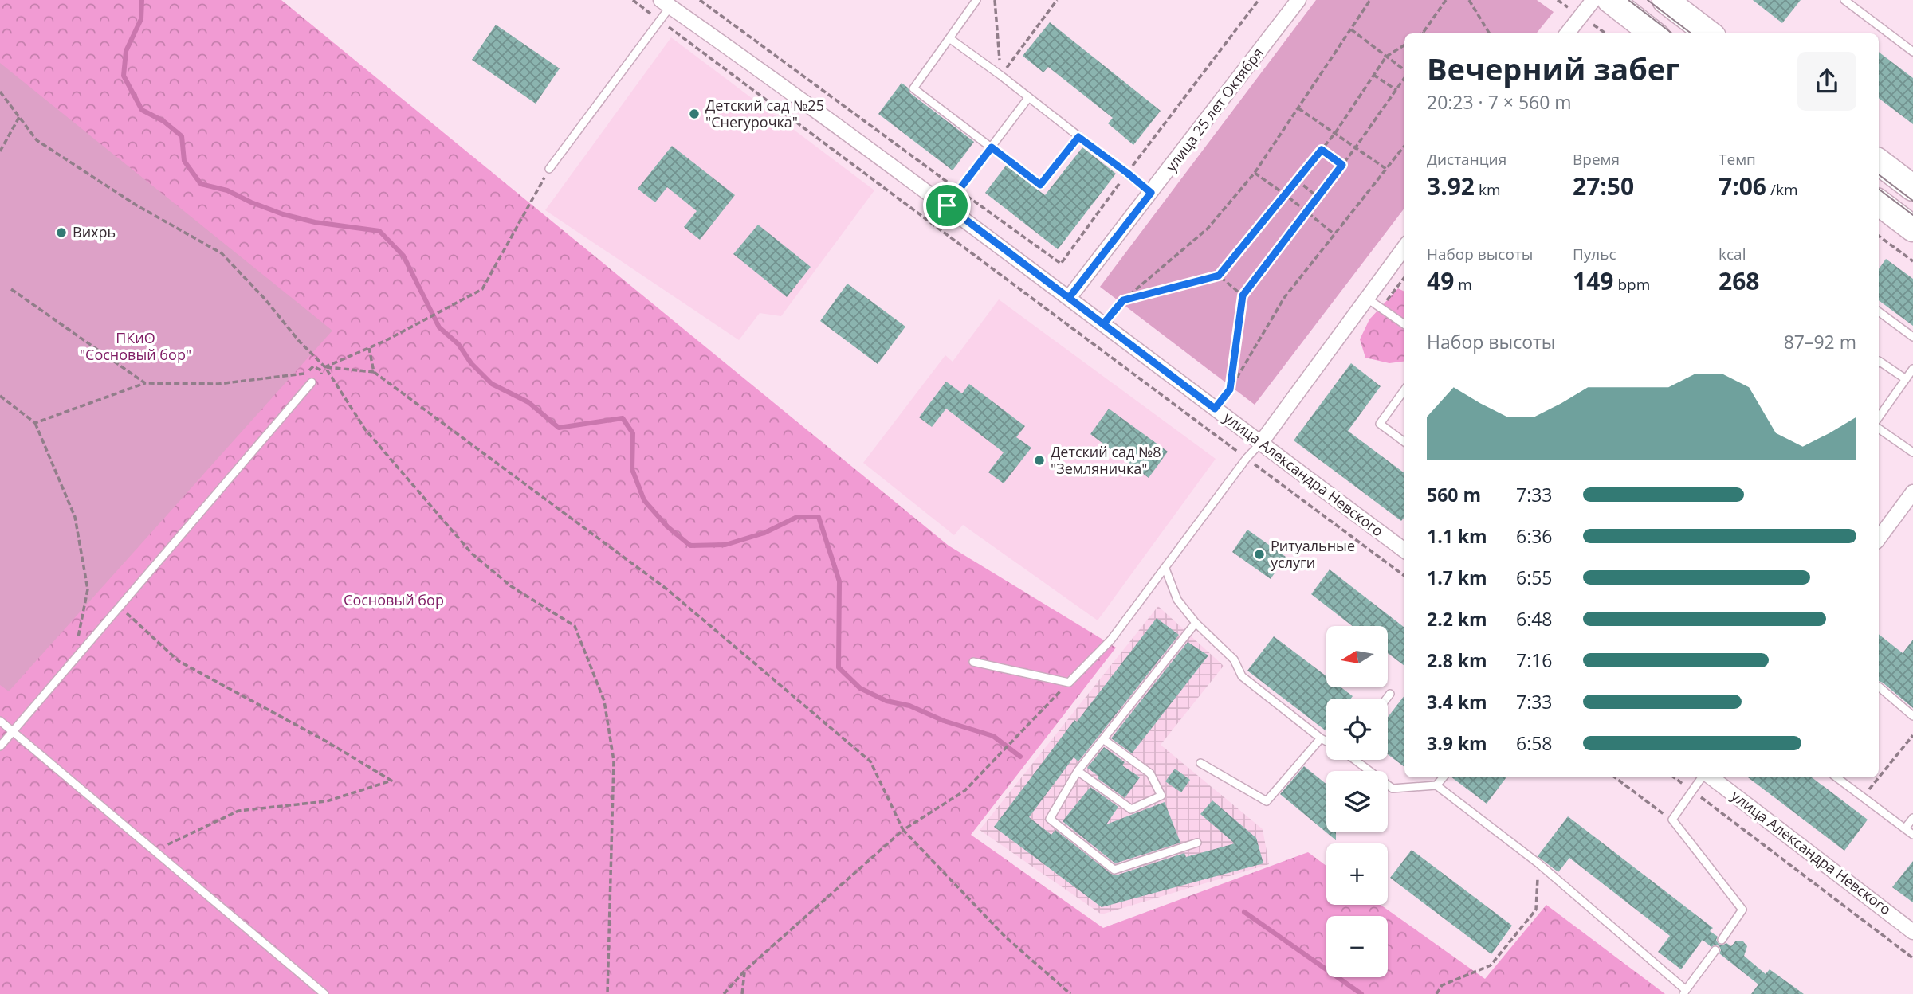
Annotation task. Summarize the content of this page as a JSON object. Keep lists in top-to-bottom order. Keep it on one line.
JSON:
{"streets":{"street":["улица 25 лет Октября","улица Александра Невского"]},"crossings":[["улица 25 лет Октября","улица Александра Невского"]],"parks":["ПКиО \"Сосновый бор\"","Сосновый бор"],"places":["Детский сад №25 \"Снегурочка\"","Вихрь","Детский сад №8 \"Земляничка\"","Ритуальные услуги"],"north":"left","page":{"heading":["Вечерний забег","20:23 · 7 × 560 m"],"stats":[["Дистанция","3.92 km"],["Время","27:50"],["Темп","7:06 /km"],["Набор высоты","49 m"],["Пульс","149 bpm"],["kcal","268"]],"chart":["Набор высоты","87–92 m"],"list":[{"name":"560 m","note":"7:33"},{"name":"1.1 km","note":"6:36"},{"name":"1.7 km","note":"6:55"},{"name":"2.2 km","note":"6:48"},{"name":"2.8 km","note":"7:16"},{"name":"3.4 km","note":"7:33"},{"name":"3.9 km","note":"6:58"}],"map_buttons":["+","−"]}}
